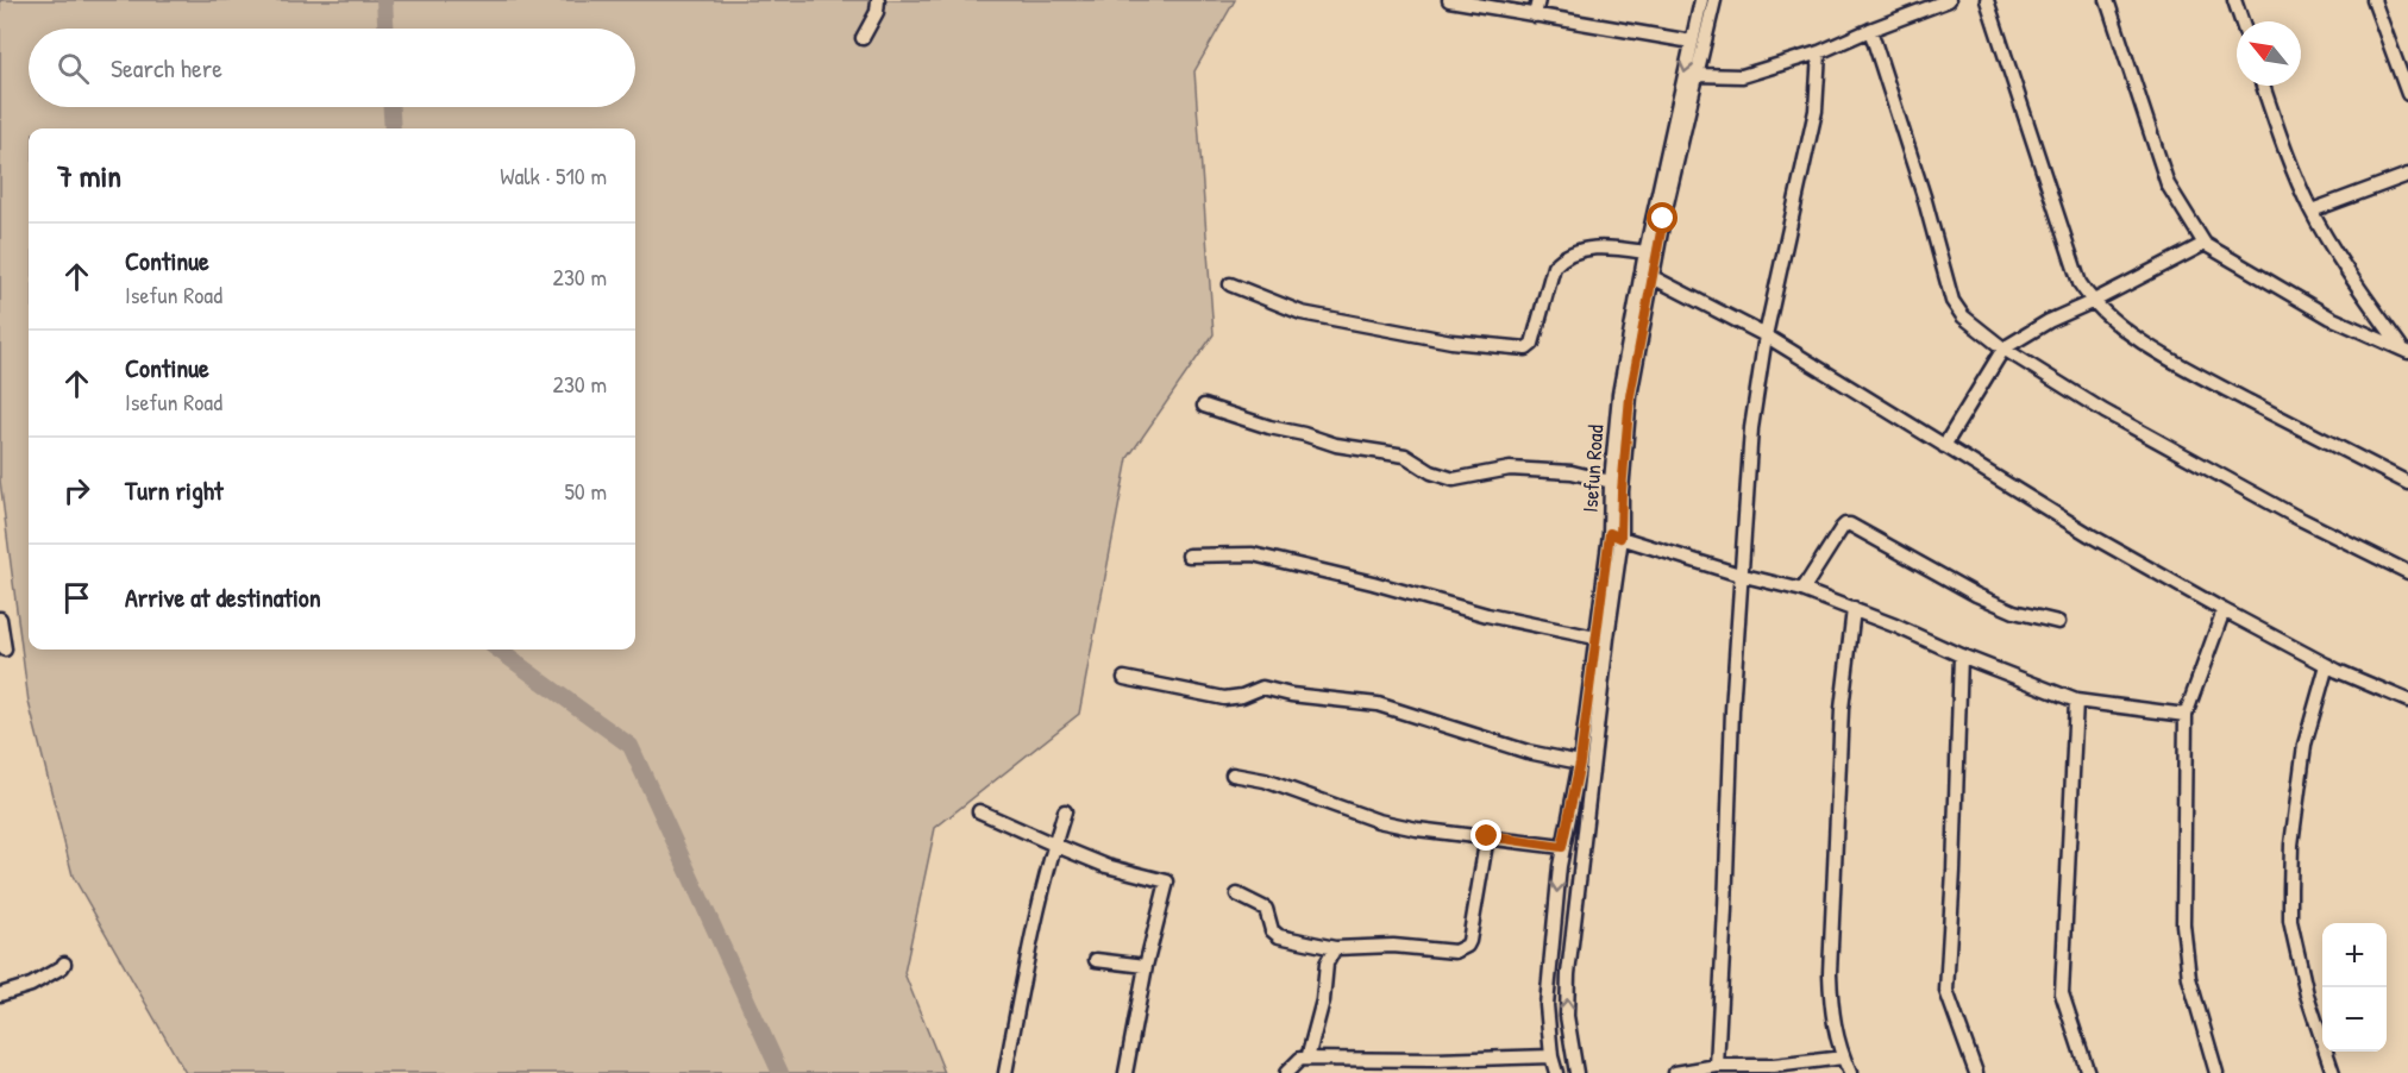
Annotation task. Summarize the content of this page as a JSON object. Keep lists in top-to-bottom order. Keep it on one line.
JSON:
{"streets":{"street":["Isefun Road"]},"north":"top left","page":{"search":"Search here","heading":["7 min","Walk · 510 m"],"list":[["Continue","Isefun Road","230 m"],["Continue","Isefun Road","230 m"],["Turn right","50 m"],"Arrive at destination"],"map_buttons":["+","−"]}}
